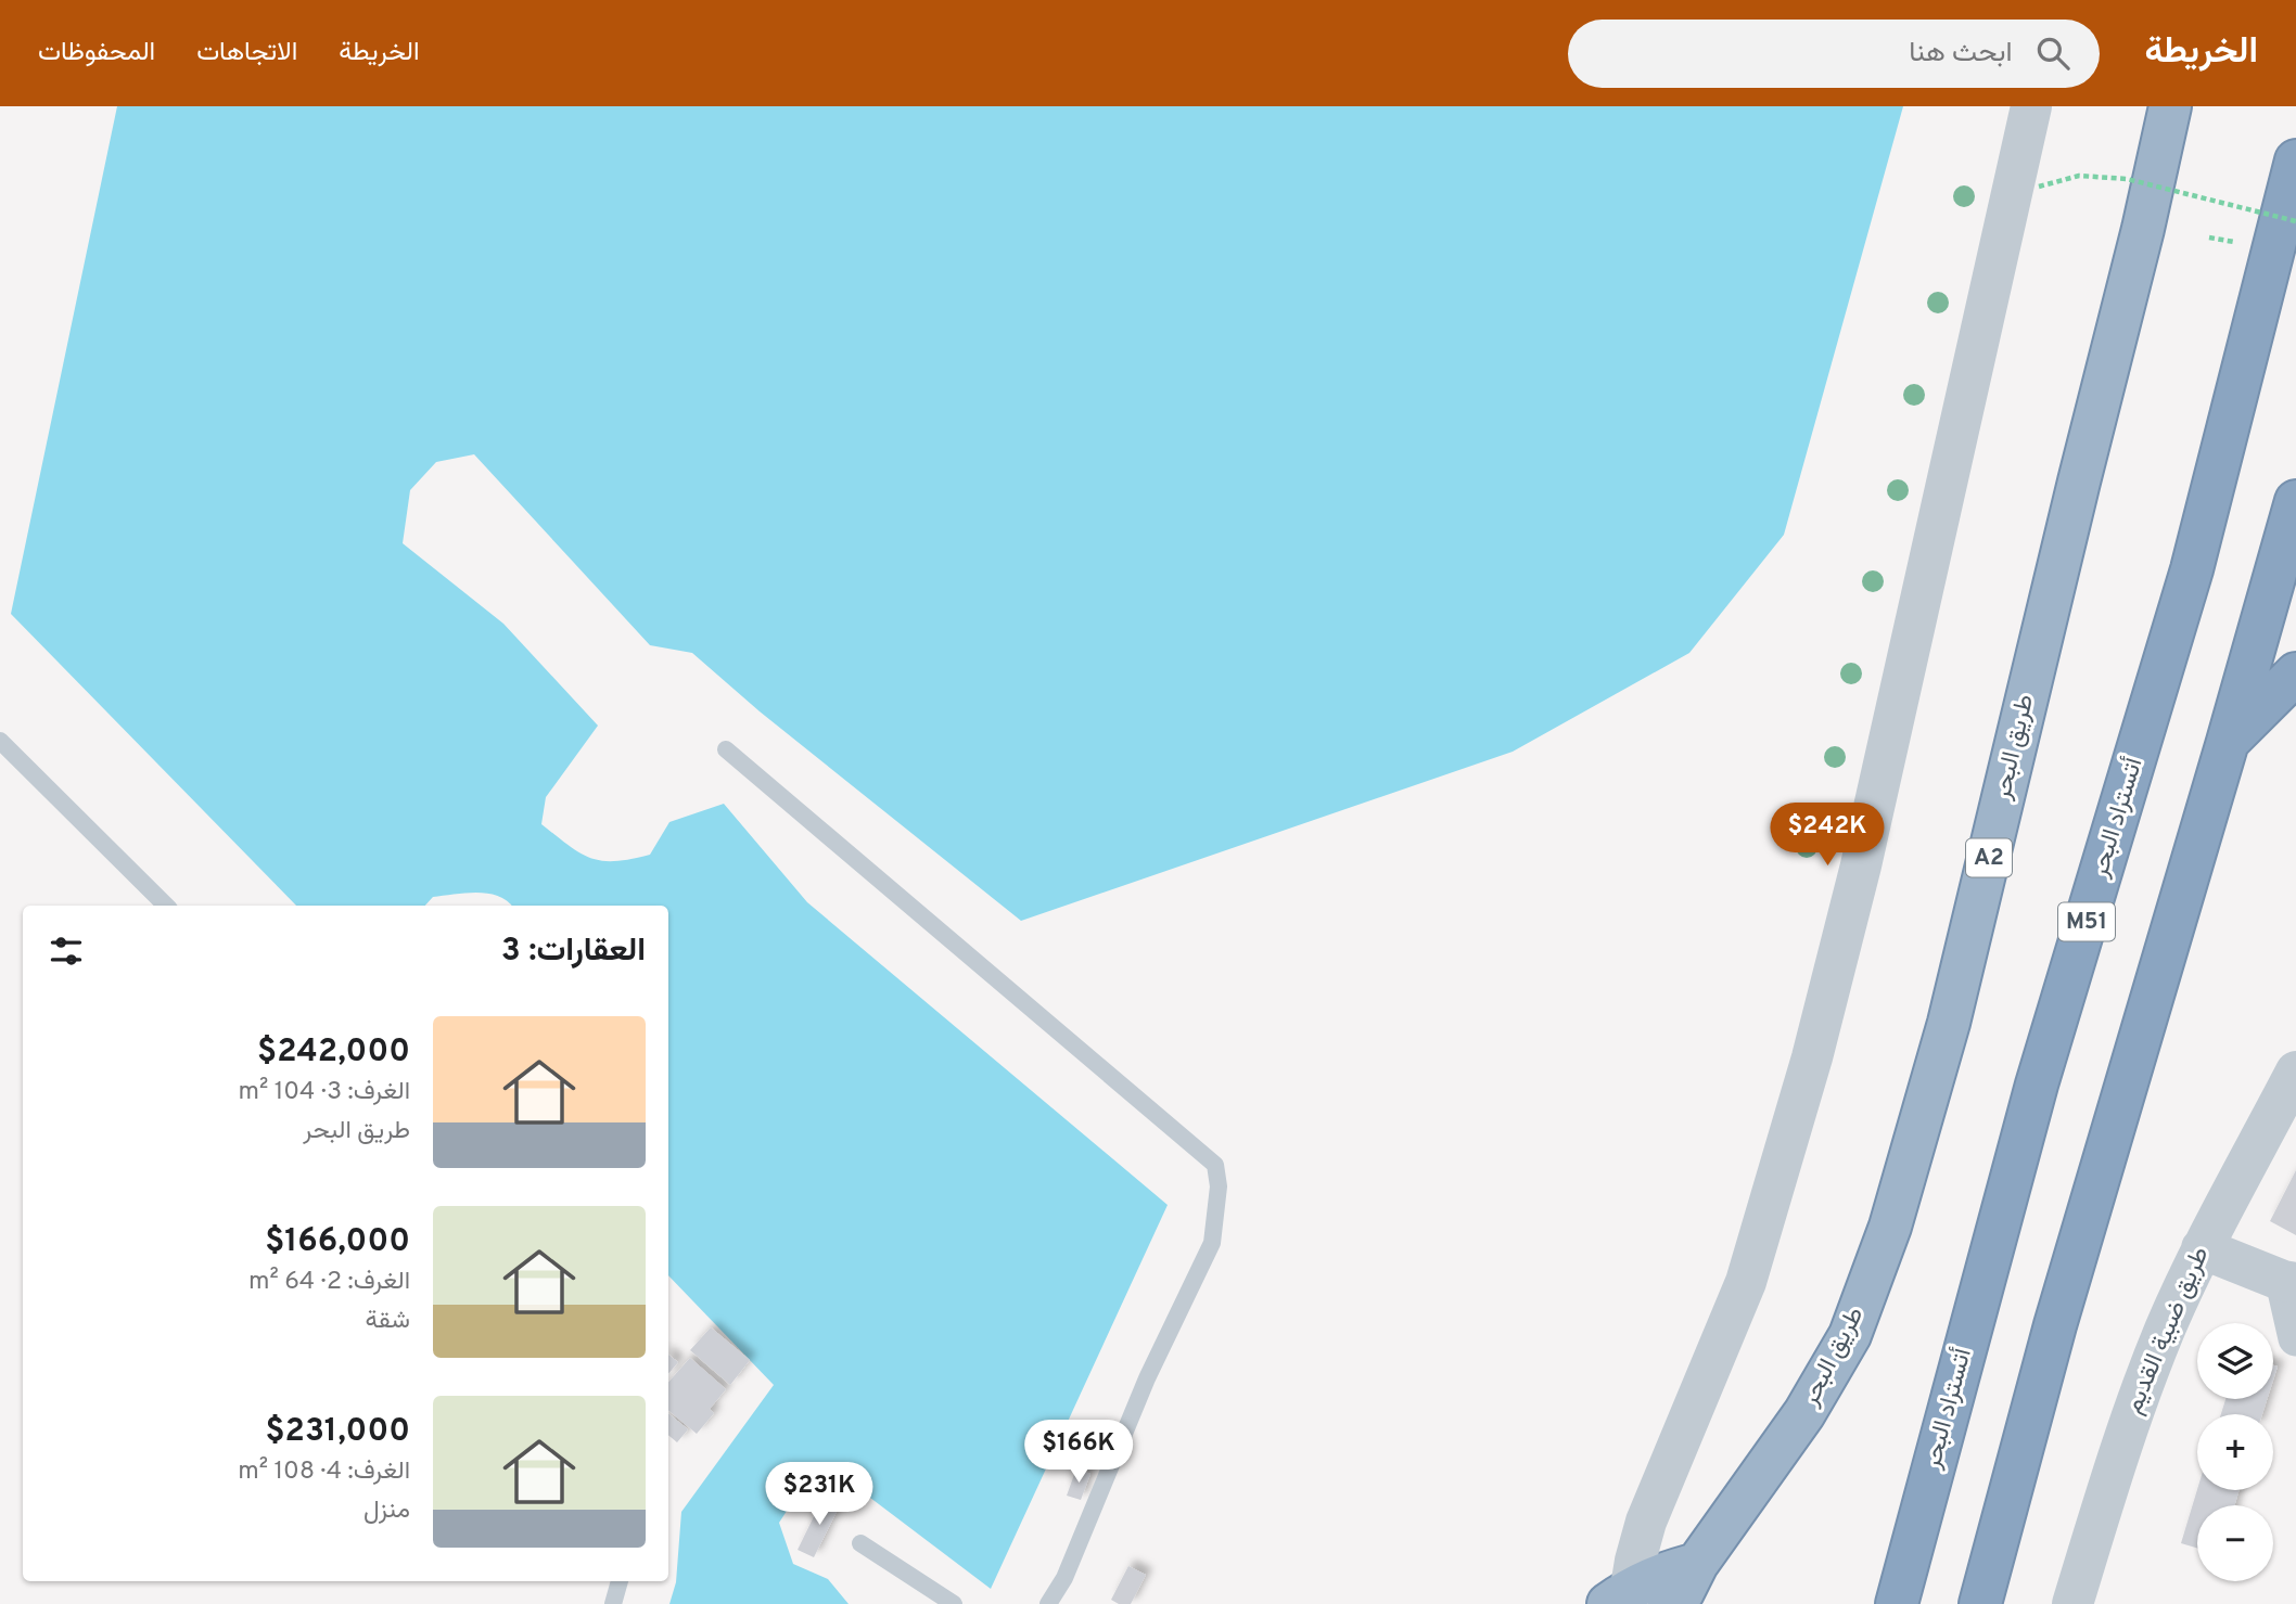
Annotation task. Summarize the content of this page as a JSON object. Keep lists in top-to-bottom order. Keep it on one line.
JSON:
{"streets":{"highway":["طريق البحر","أتستراد البحر","A2","M51"],"street":["طريق ضبية القديم"]},"page":{"header":"الخريطة","search":"ابحث هنا","nav":["الخريطة","الاتجاهات","المحفوظات"],"price":["$242K","$166K","$231K"],"heading":"العقارات: 3","list":[{"name":"$242,000","note":"الغرف: 3 · 104 m² · طريق البحر"},{"name":"$166,000","note":"الغرف: 2 · 64 m² · شقة"},{"name":"$231,000","note":"الغرف: 4 · 108 m² · منزل"}],"map_buttons":["+","−"]}}
